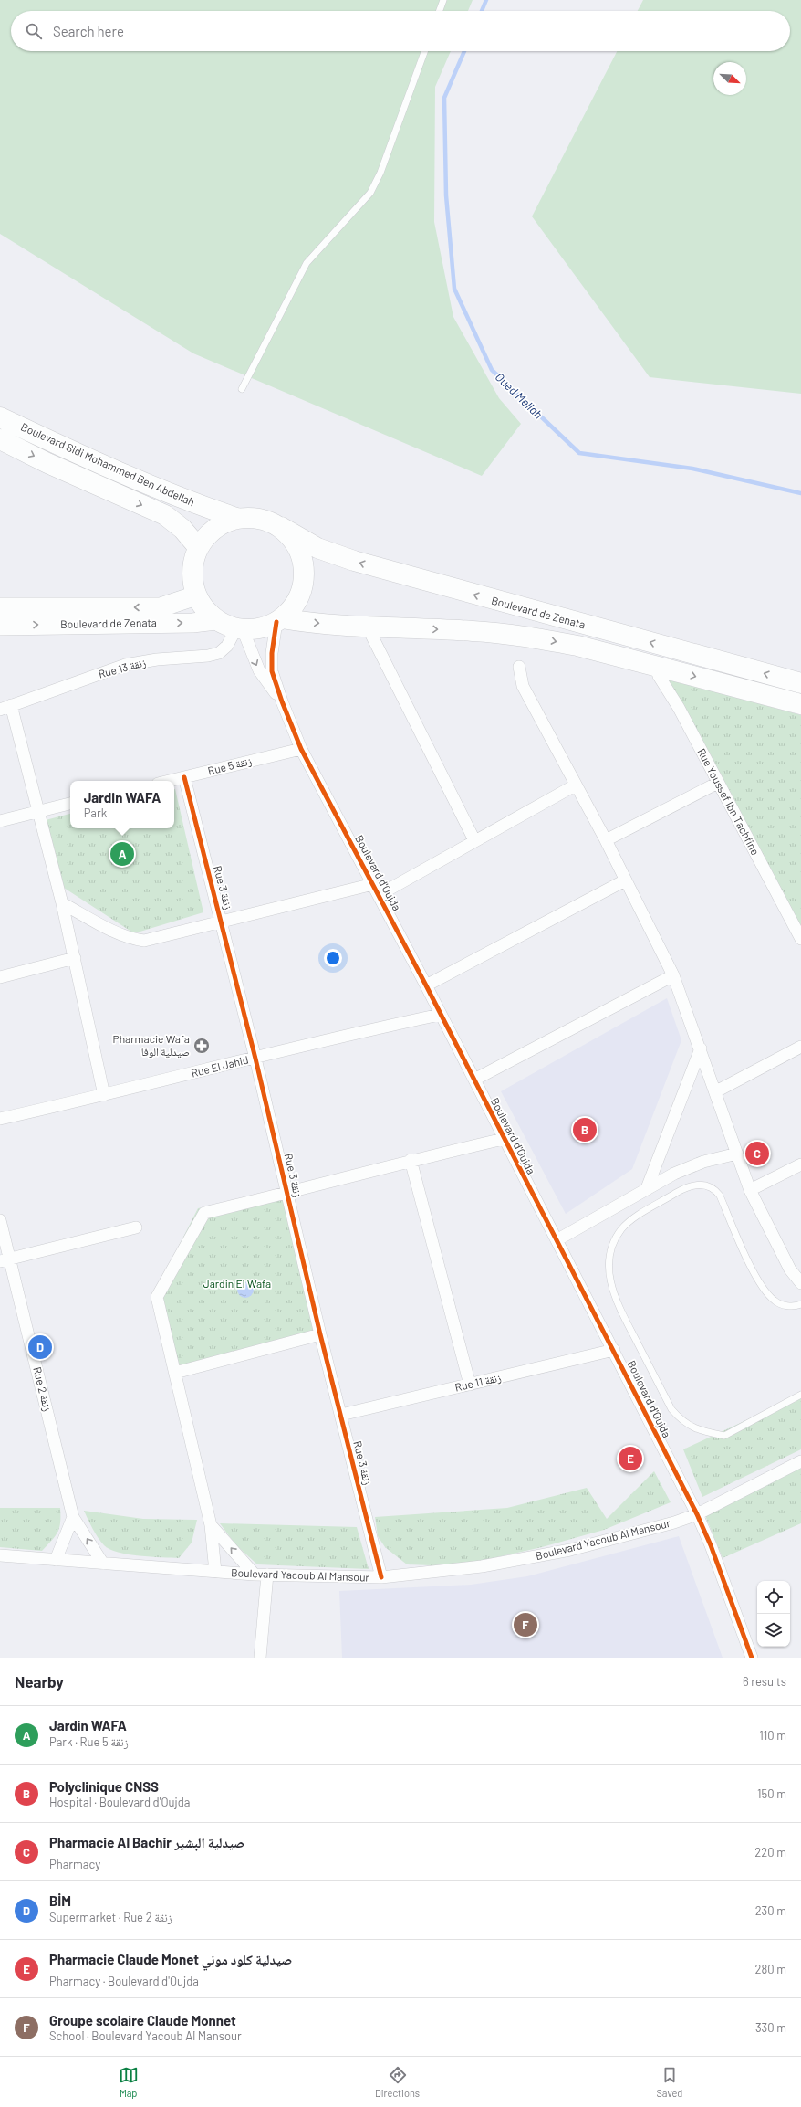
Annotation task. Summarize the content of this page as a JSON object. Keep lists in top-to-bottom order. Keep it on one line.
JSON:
{"streets":{"highway":["Boulevard Sidi Mohammed Ben Abdellah","Boulevard de Zenata"],"street":["Rue 13 زنقة","Rue 5 زنقة","Rue Youssef Ibn Tachfine","Boulevard d'Oujda","Rue 3 زنقة","Rue El Jahid","Rue 11 زنقة","Rue 2 زنقة","Boulevard Yacoub Al Mansour"]},"crossings":[["Boulevard Sidi Mohammed Ben Abdellah","Boulevard de Zenata"],["Boulevard Sidi Mohammed Ben Abdellah","Rue 13 زنقة"],["Boulevard Sidi Mohammed Ben Abdellah","Boulevard d'Oujda"],["Boulevard de Zenata","Rue 13 زنقة"],["Boulevard de Zenata","Rue Youssef Ibn Tachfine"],["Boulevard de Zenata","Boulevard d'Oujda"],["Rue 13 زنقة","Boulevard d'Oujda"],["Rue 5 زنقة","Boulevard d'Oujda"],["Rue 5 زنقة","Rue 3 زنقة"],["Boulevard d'Oujda","Rue El Jahid"],["Boulevard d'Oujda","Rue 11 زنقة"],["Boulevard d'Oujda","Boulevard Yacoub Al Mansour"],["Rue 3 زنقة","Rue El Jahid"],["Rue 3 زنقة","Rue 11 زنقة"],["Rue 3 زنقة","Boulevard Yacoub Al Mansour"],["Rue 2 زنقة","Boulevard Yacoub Al Mansour"]],"water":["Oued Mellah"],"parks":["Jardin El Wafa"],"places":{"pharmacy":["Pharmacie Wafa صيدلية الوفا"]},"north":"bottom right","page":{"search":"Search here","popup":["Jardin WAFA","Park"],"pins":["A","B","C","D","E","F"],"heading":["Nearby","6 results"],"list":[{"mark":"A","name":"Jardin WAFA","note":"Park · Rue 5 زنقة","value":"110 m"},{"mark":"B","name":"Polyclinique CNSS","note":"Hospital · Boulevard d'Oujda","value":"150 m"},{"mark":"C","name":"Pharmacie Al Bachir صيدلية البشير","note":"Pharmacy","value":"220 m"},{"mark":"D","name":"BİM","note":"Supermarket · Rue 2 زنقة","value":"230 m"},{"mark":"E","name":"Pharmacie Claude Monet صيدلية كلود موني","note":"Pharmacy · Boulevard d'Oujda","value":"280 m"},{"mark":"F","name":"Groupe scolaire Claude Monnet","note":"School · Boulevard Yacoub Al Mansour","value":"330 m"}],"nav":["Map","Directions","Saved"]}}
